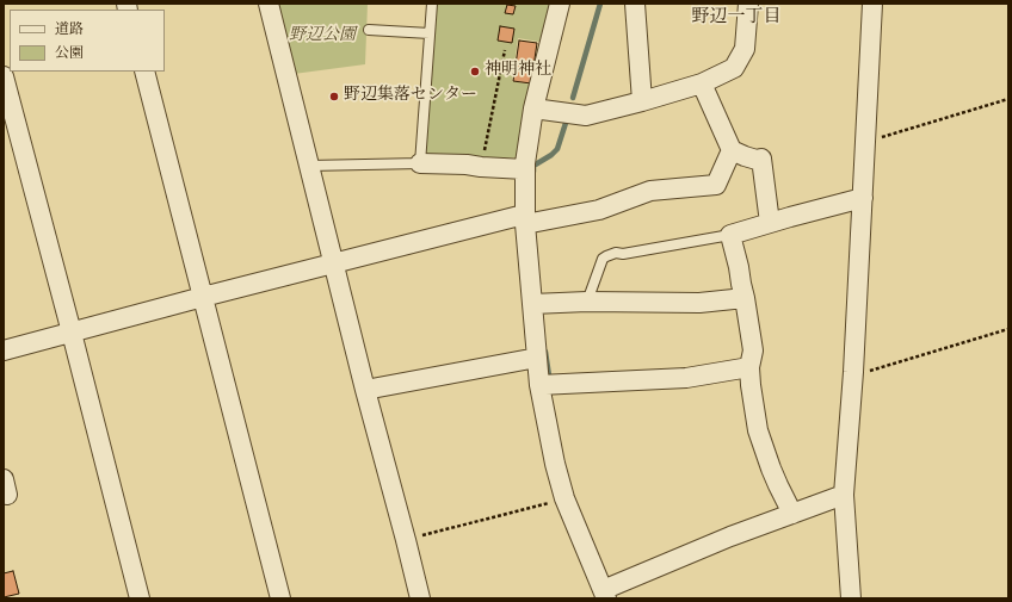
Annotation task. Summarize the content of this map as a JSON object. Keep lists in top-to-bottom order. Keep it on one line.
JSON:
{"districts":["野辺一丁目"],"parks":["野辺公園"],"places":["神明神社","野辺集落センター"],"legend":["道路","公園"]}
